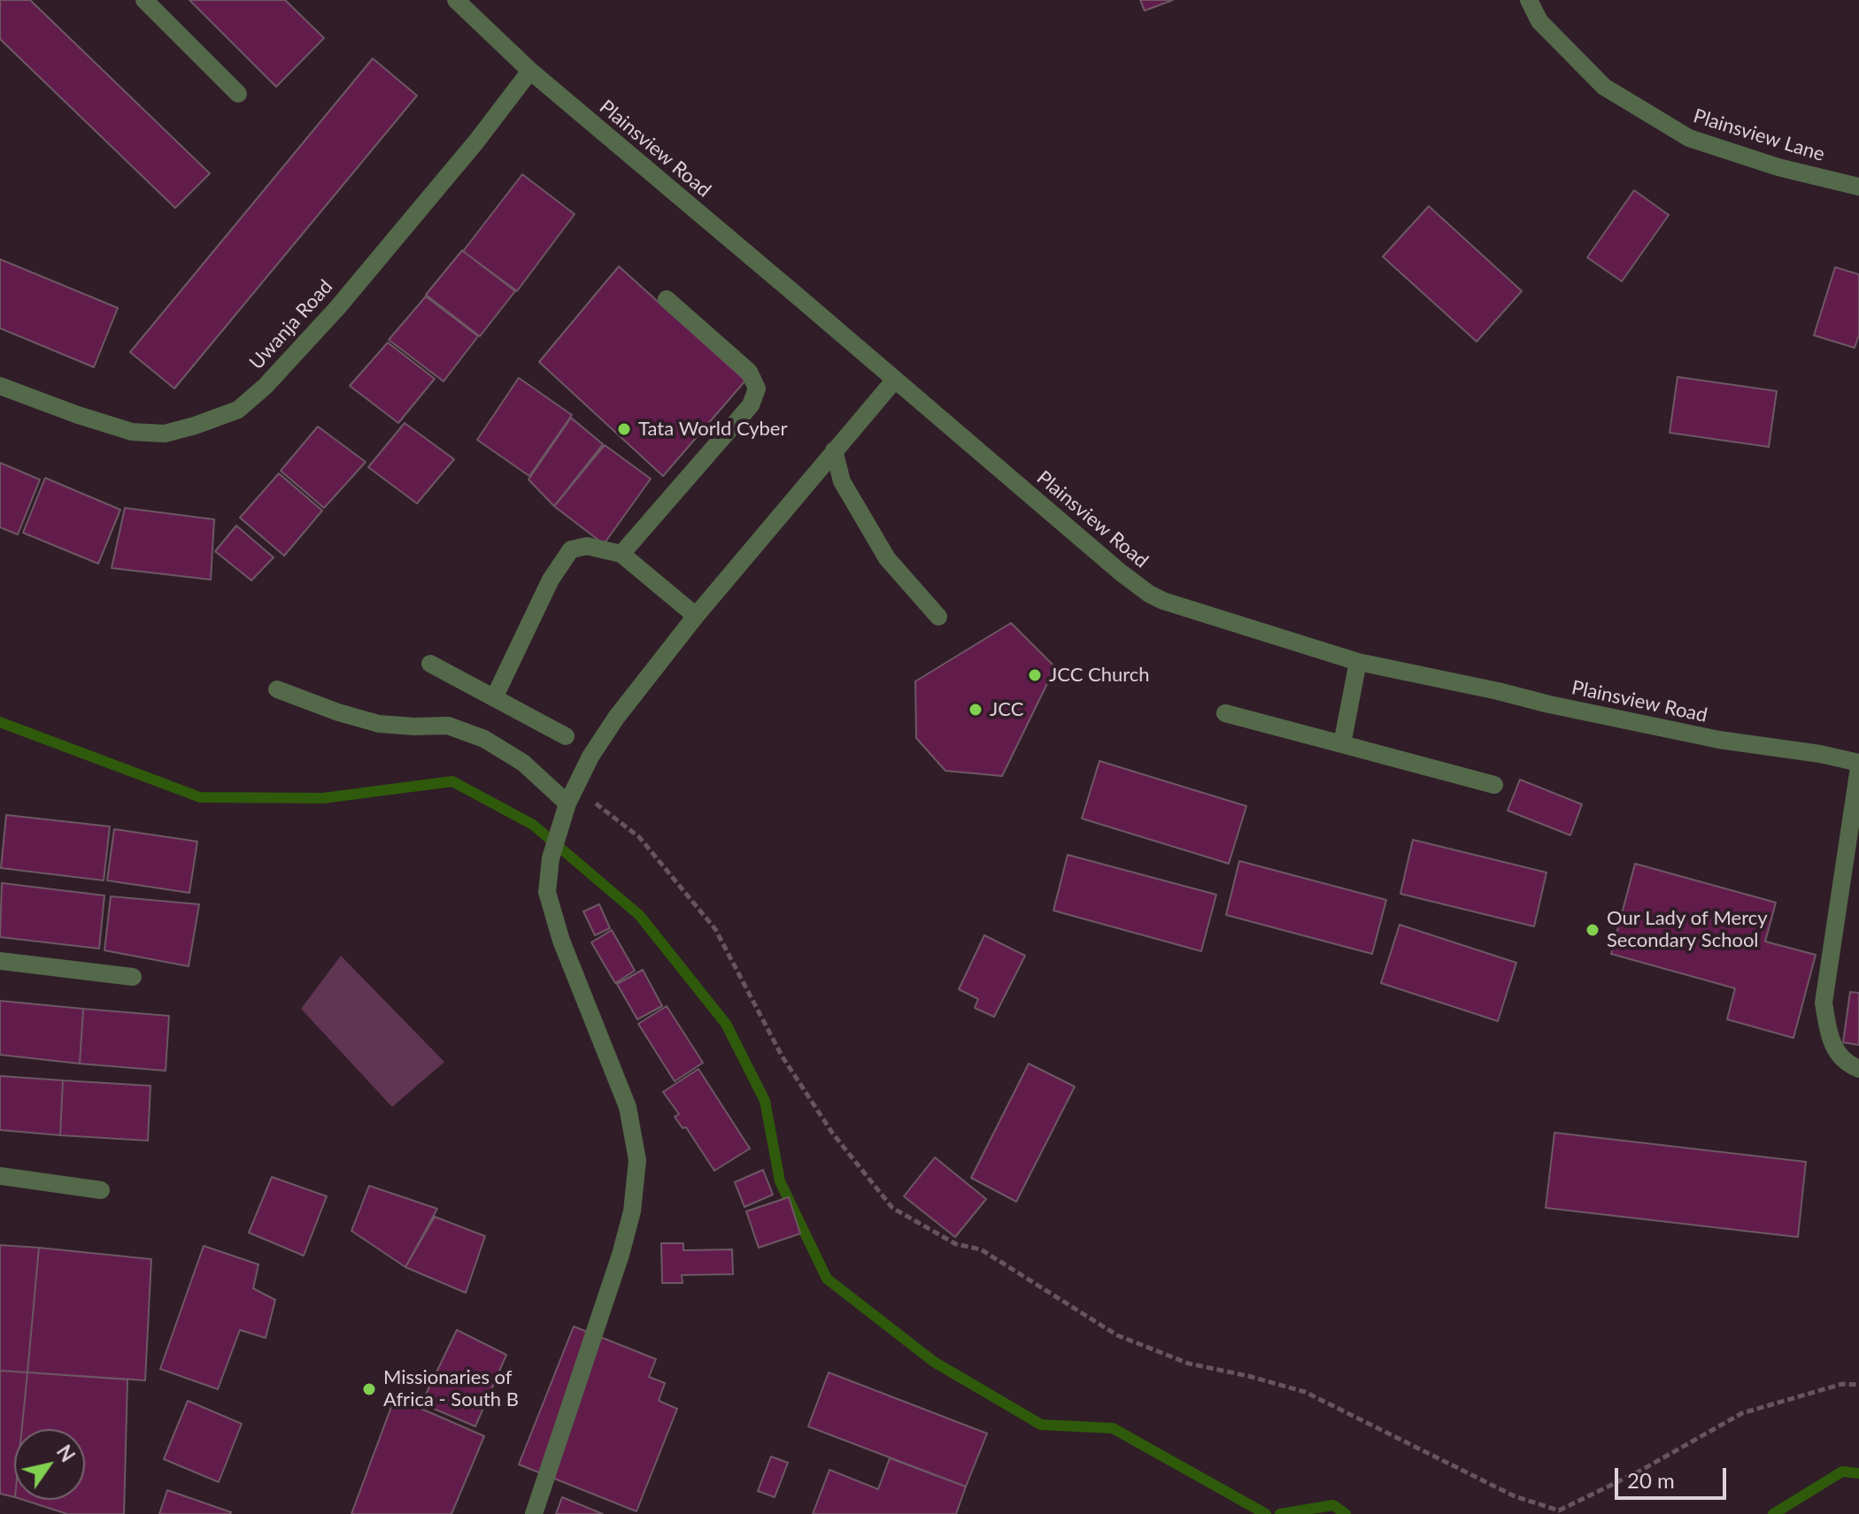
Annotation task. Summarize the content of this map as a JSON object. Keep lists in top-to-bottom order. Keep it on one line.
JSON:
{"streets":{"street":["Plainsview Lane","Plainsview Road","Uwanja Road"]},"crossings":[["Plainsview Road","Uwanja Road"]],"places":["Tata World Cyber","JCC Church","JCC","Our Lady of Mercy Secondary School","Missionaries of Africa - South B"],"scale_bar":"20 m","north":"top right"}
